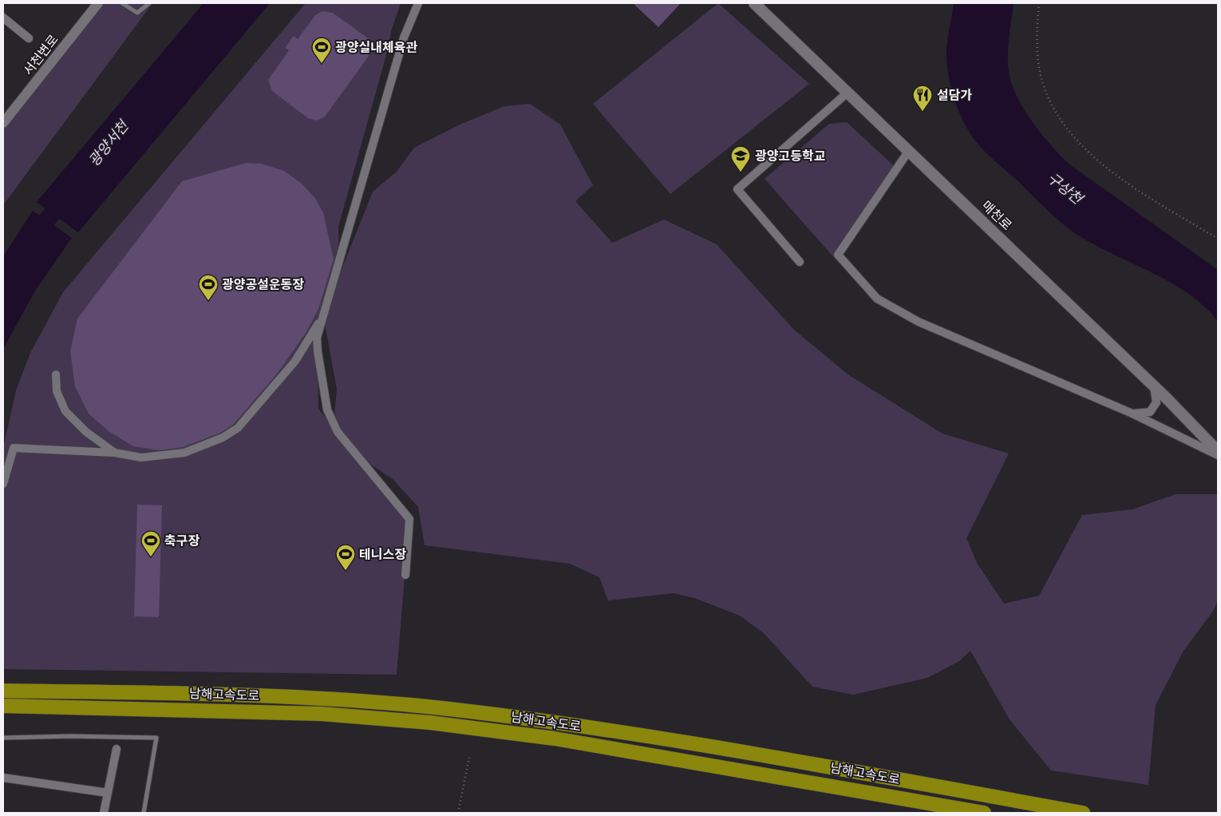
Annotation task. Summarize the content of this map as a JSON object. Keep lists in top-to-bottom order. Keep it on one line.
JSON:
{"streets":{"highway":["남해고속도로"],"main road":["매천로"],"street":["서천변로"]},"water":["광양서천","구상천"],"places":{"sports":["광양실내체육관","광양공설운동장","축구장","테니스장"],"restaurant":["설담가"],"school or university":["광양고등학교"]}}
